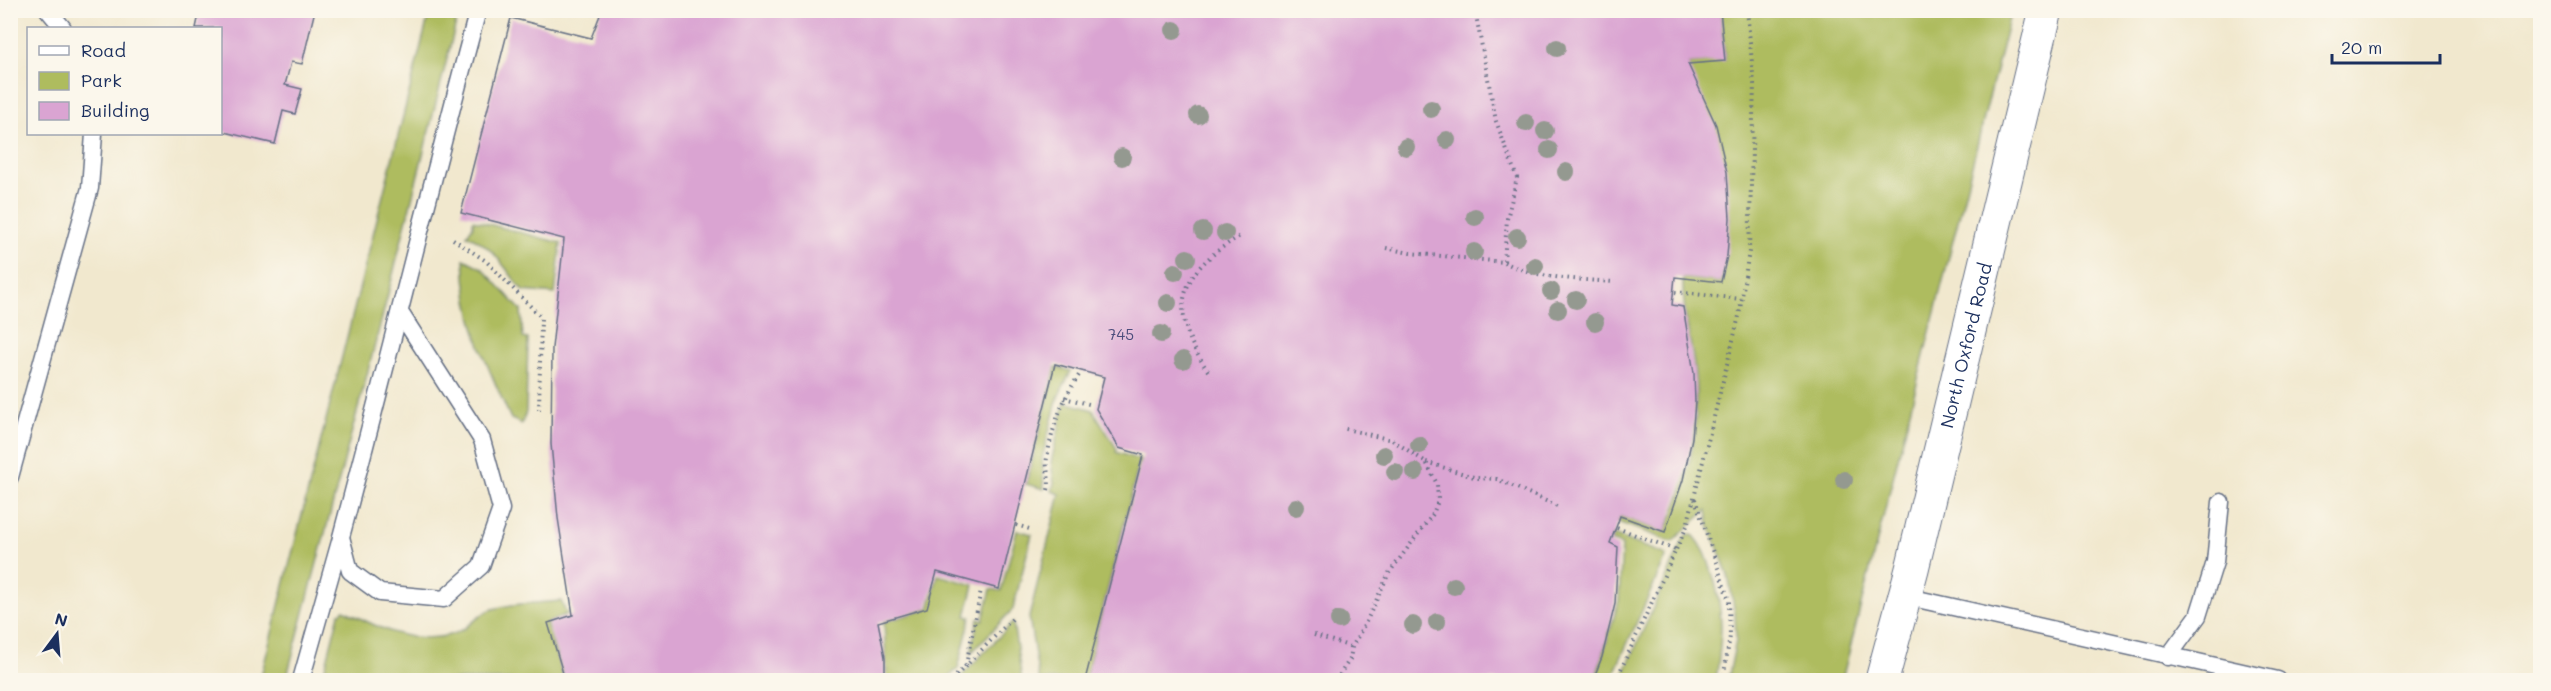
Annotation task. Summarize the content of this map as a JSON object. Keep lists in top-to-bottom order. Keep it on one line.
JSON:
{"streets":{"street":["North Oxford Road"]},"house_numbers":["745"],"legend":["Road","Park","Building"],"scale_bar":"20 m","north":"top"}
